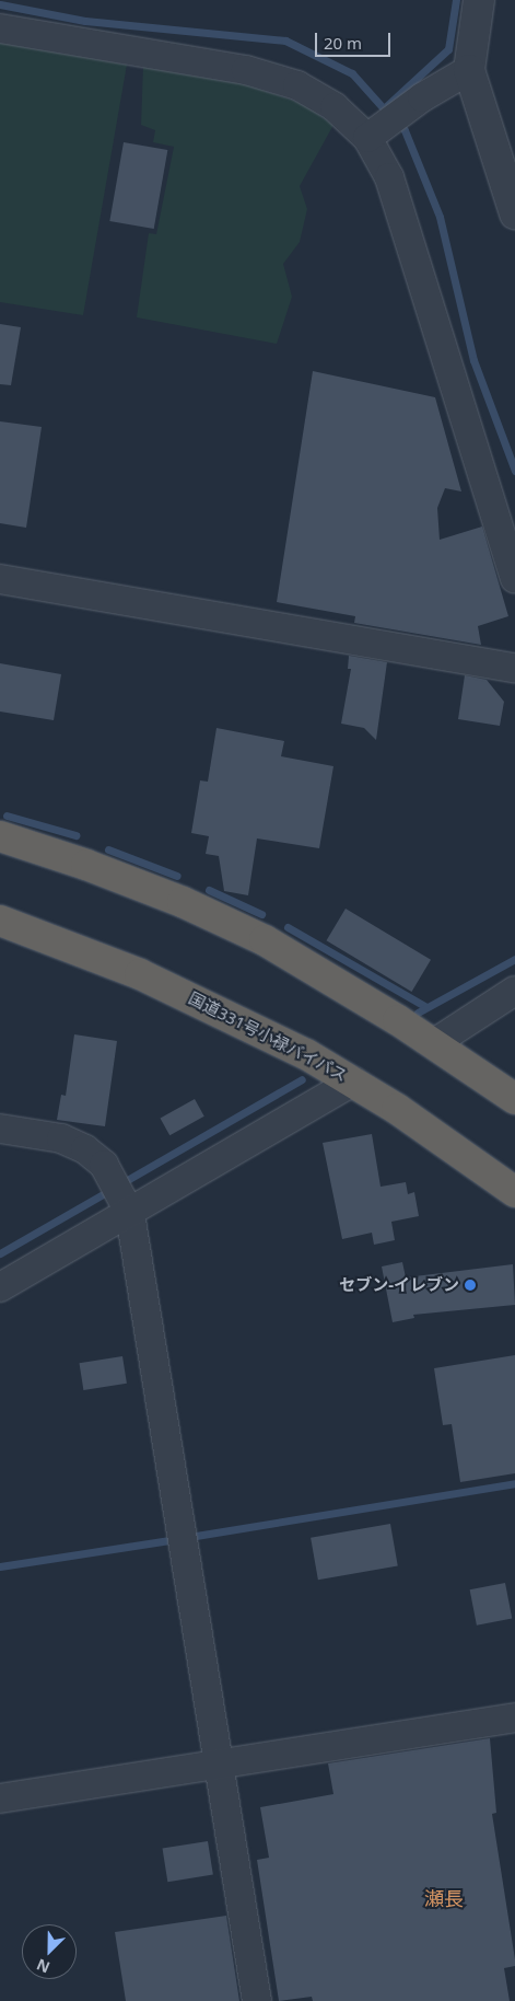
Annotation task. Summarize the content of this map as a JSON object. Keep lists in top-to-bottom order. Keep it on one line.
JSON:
{"streets":{"highway":["国道331号小禄バイパス"]},"districts":["瀬長"],"places":["セブン-イレブン"],"scale_bar":"20 m","north":"bottom left"}
